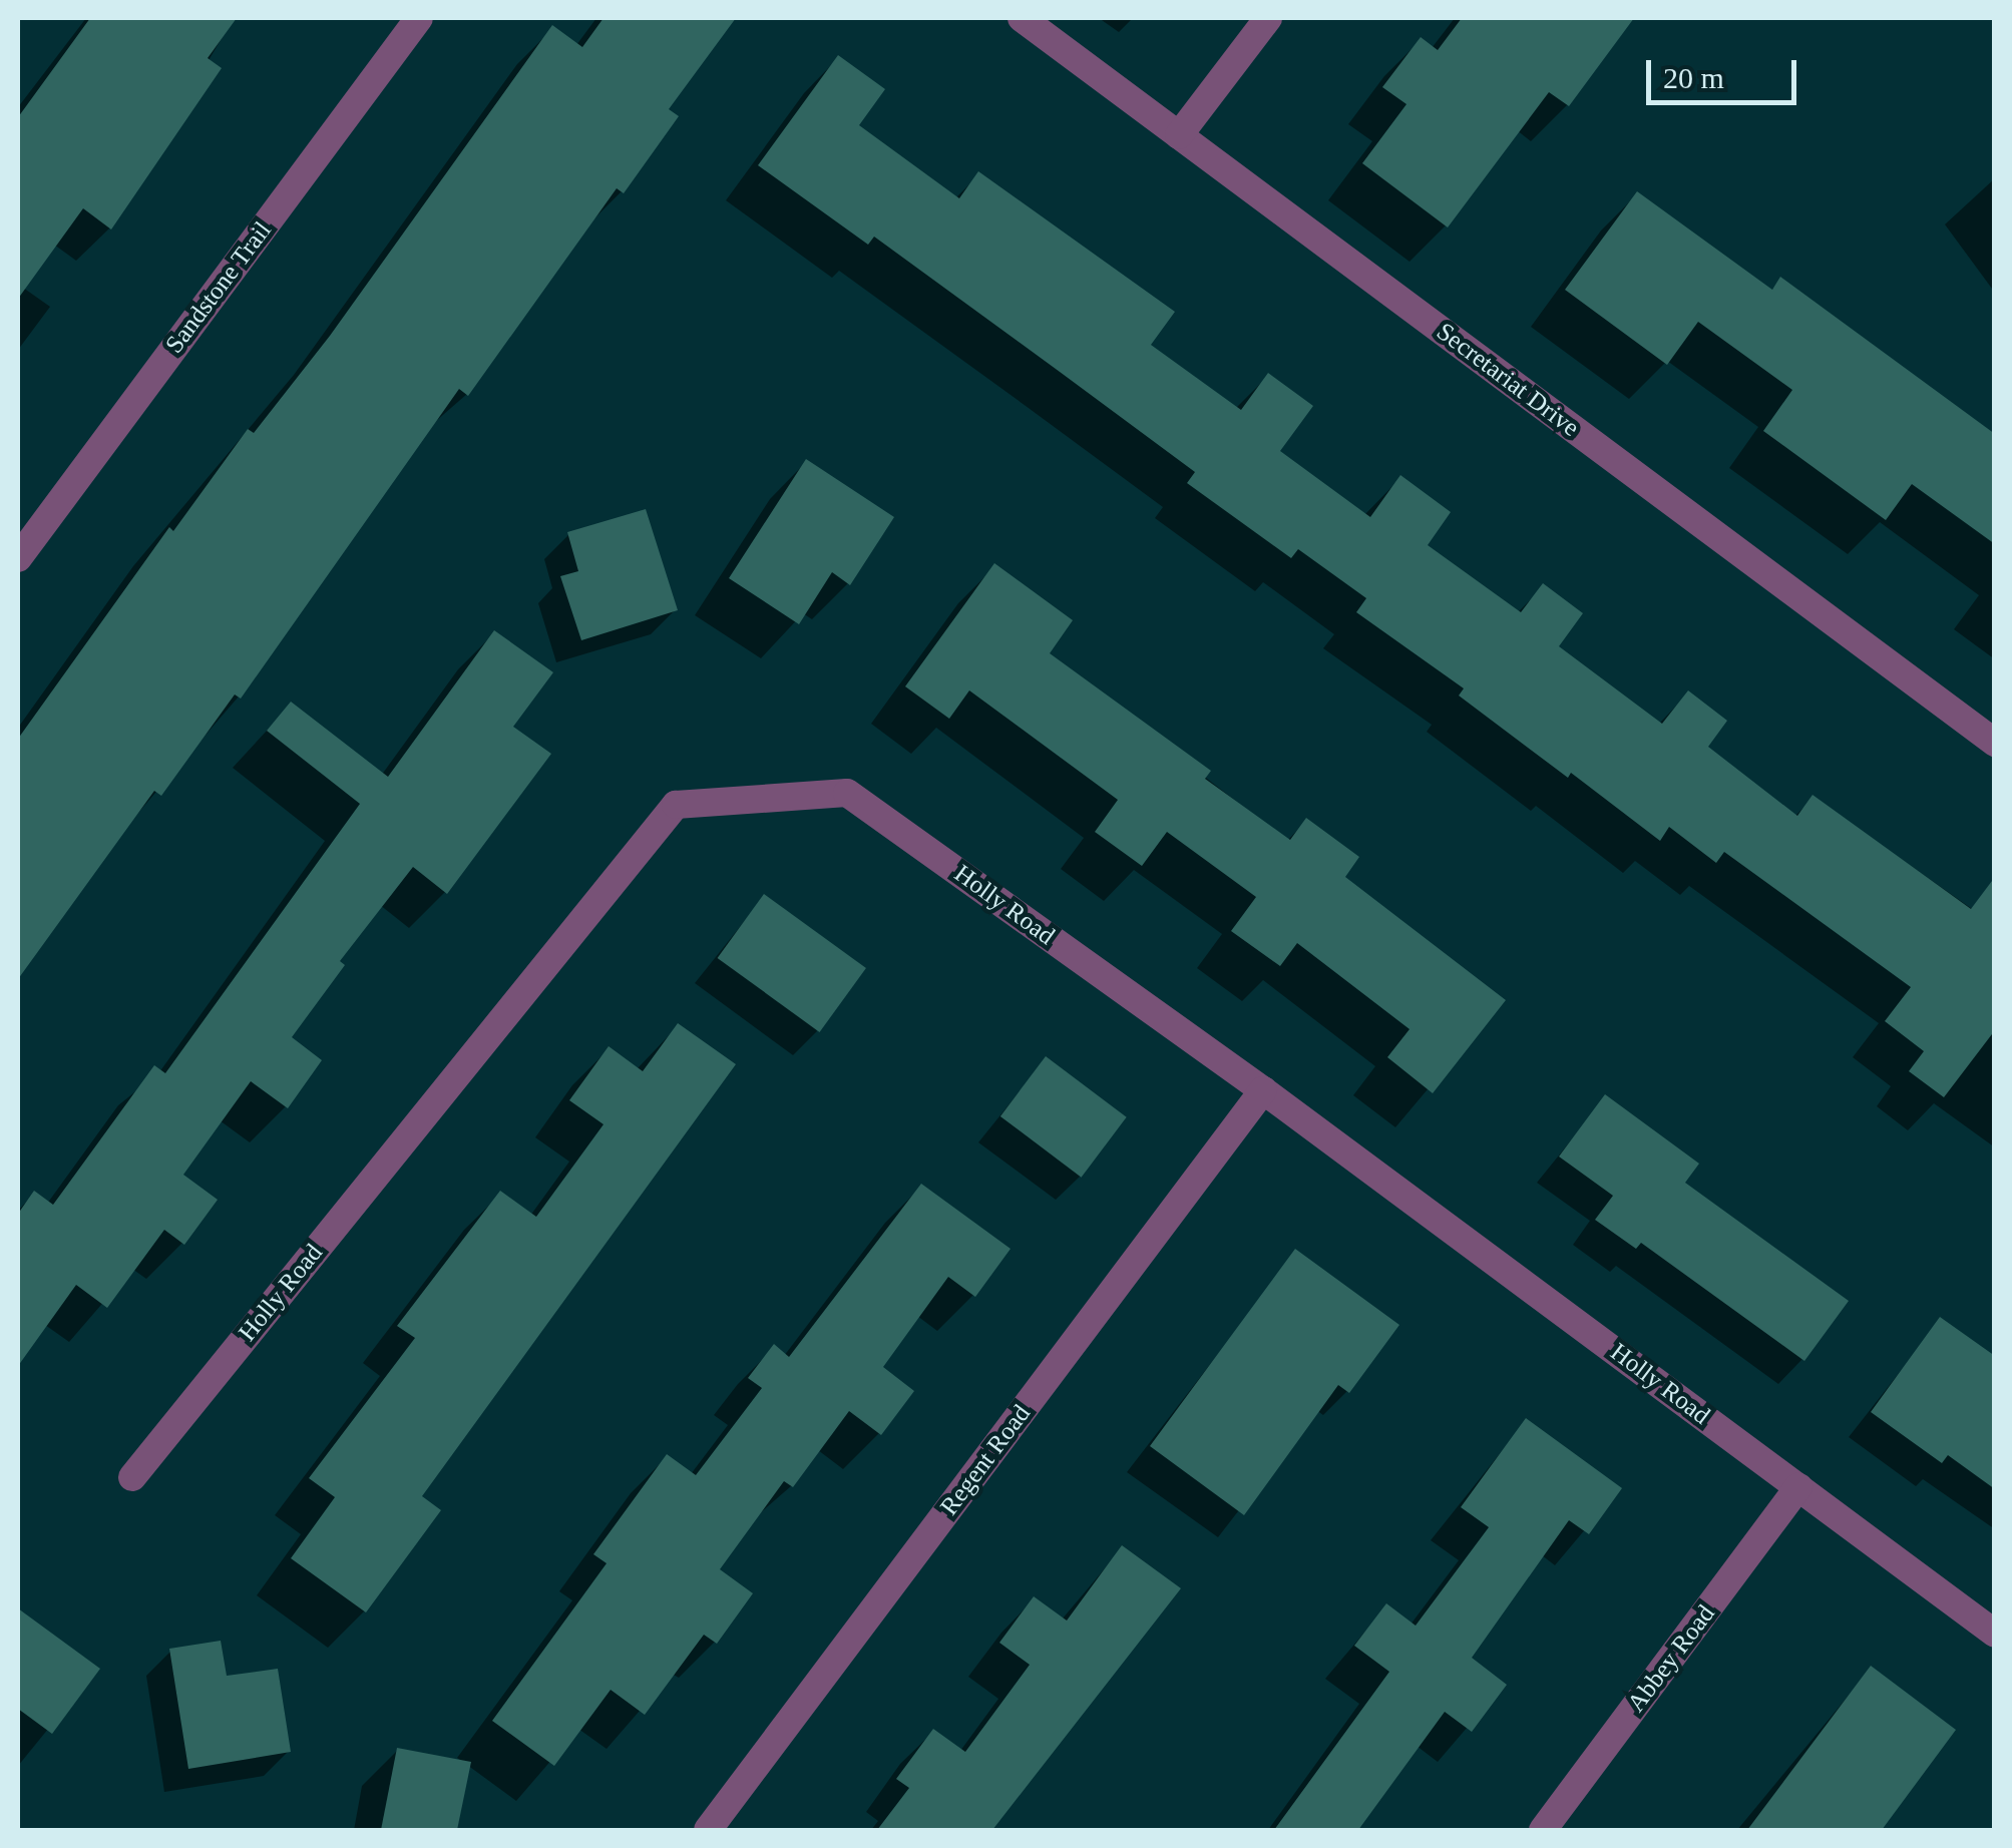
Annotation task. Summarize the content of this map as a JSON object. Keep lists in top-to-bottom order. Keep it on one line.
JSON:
{"streets":{"street":["Sandstone Trail","Secretariat Drive","Holly Road","Regent Road","Abbey Road"]},"crossings":[["Holly Road","Regent Road"],["Holly Road","Abbey Road"]],"scale_bar":"20 m"}
